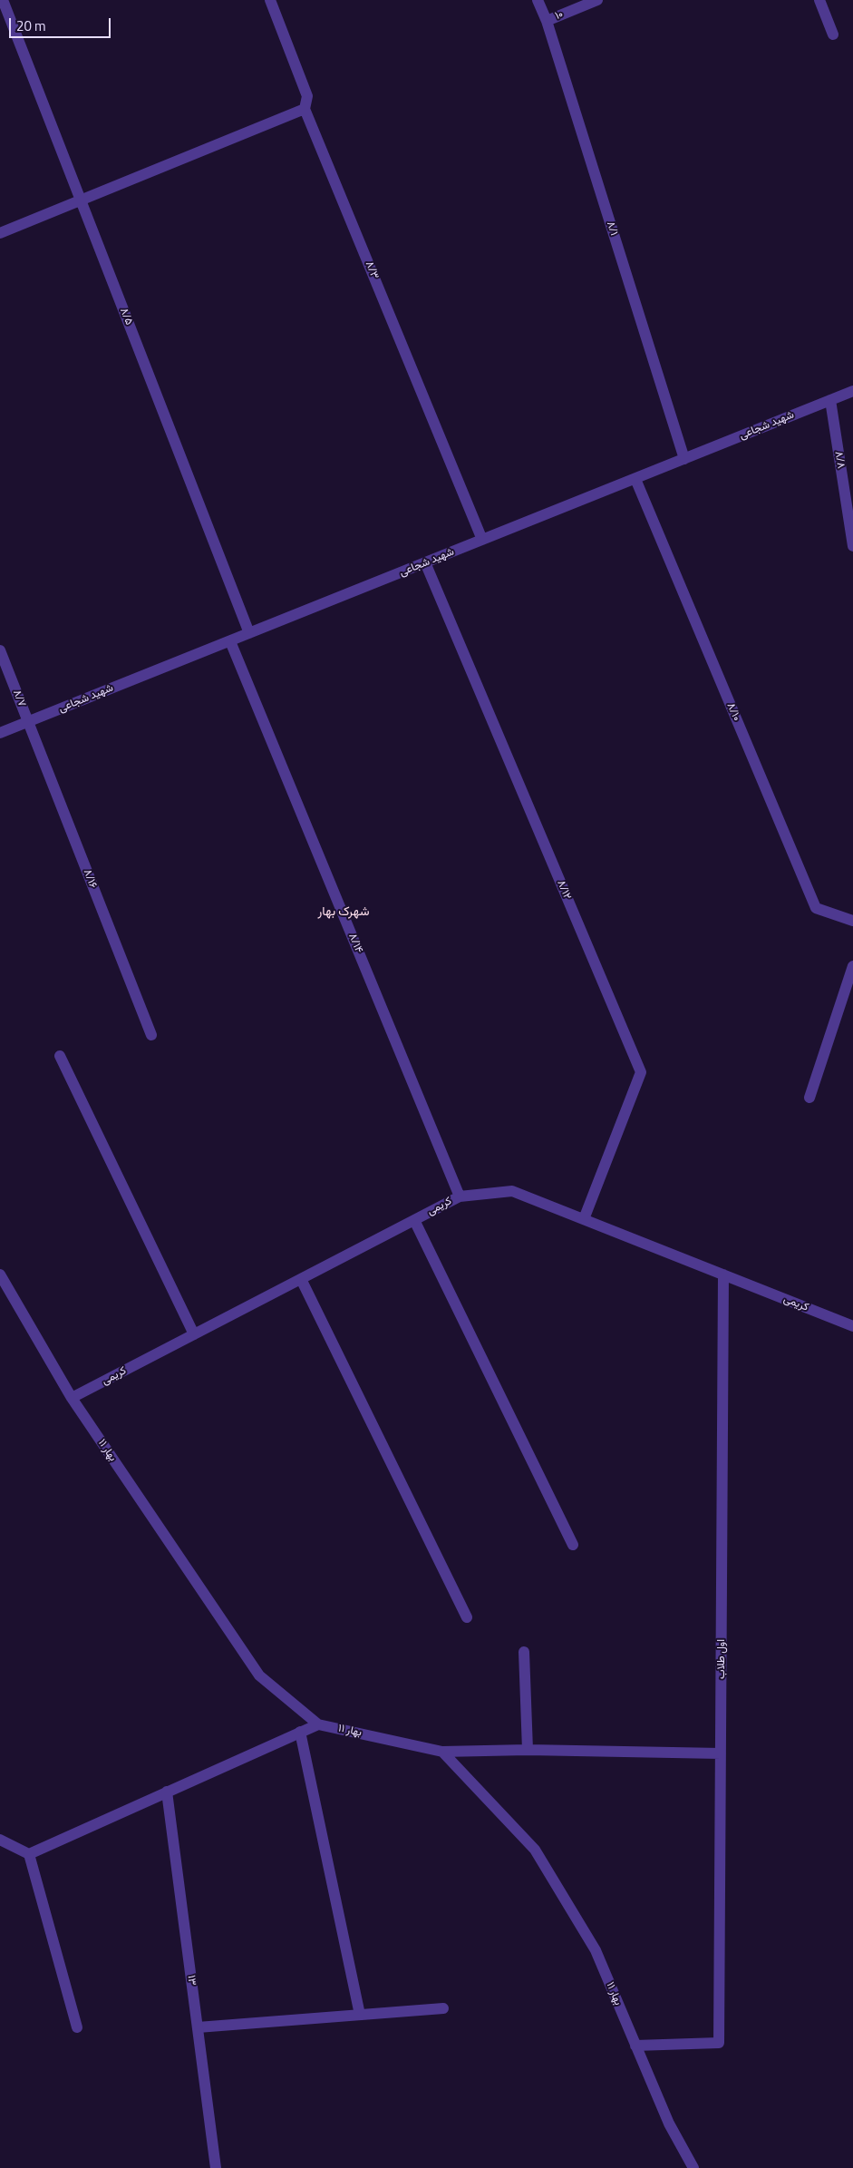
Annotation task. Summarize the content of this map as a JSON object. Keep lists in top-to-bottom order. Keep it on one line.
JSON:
{"streets":{"street":["۱۰","۸/۱","۸/۳","۸/۵","شهید شجاعی","۸/۸","۸/۷","۸/۱۰","۸/۱۶","۸/۱۲","۸/۱۴","کریمی","بهار ۱۱","اول طلاب","۱۳"]},"crossings":[["۱۰","۸/۱"],["۸/۱","شهید شجاعی"],["۸/۳","شهید شجاعی"],["۸/۵","شهید شجاعی"],["شهید شجاعی","۸/۸"],["شهید شجاعی","۸/۷"],["شهید شجاعی","۸/۱۰"],["شهید شجاعی","۸/۱۶"],["شهید شجاعی","۸/۱۲"],["شهید شجاعی","۸/۱۴"],["۸/۷","۸/۱۶"],["۸/۱۲","کریمی"],["۸/۱۴","کریمی"],["کریمی","بهار ۱۱"],["کریمی","اول طلاب"],["بهار ۱۱","اول طلاب"]],"districts":["شهرک بهار"],"scale_bar":"20 m"}
